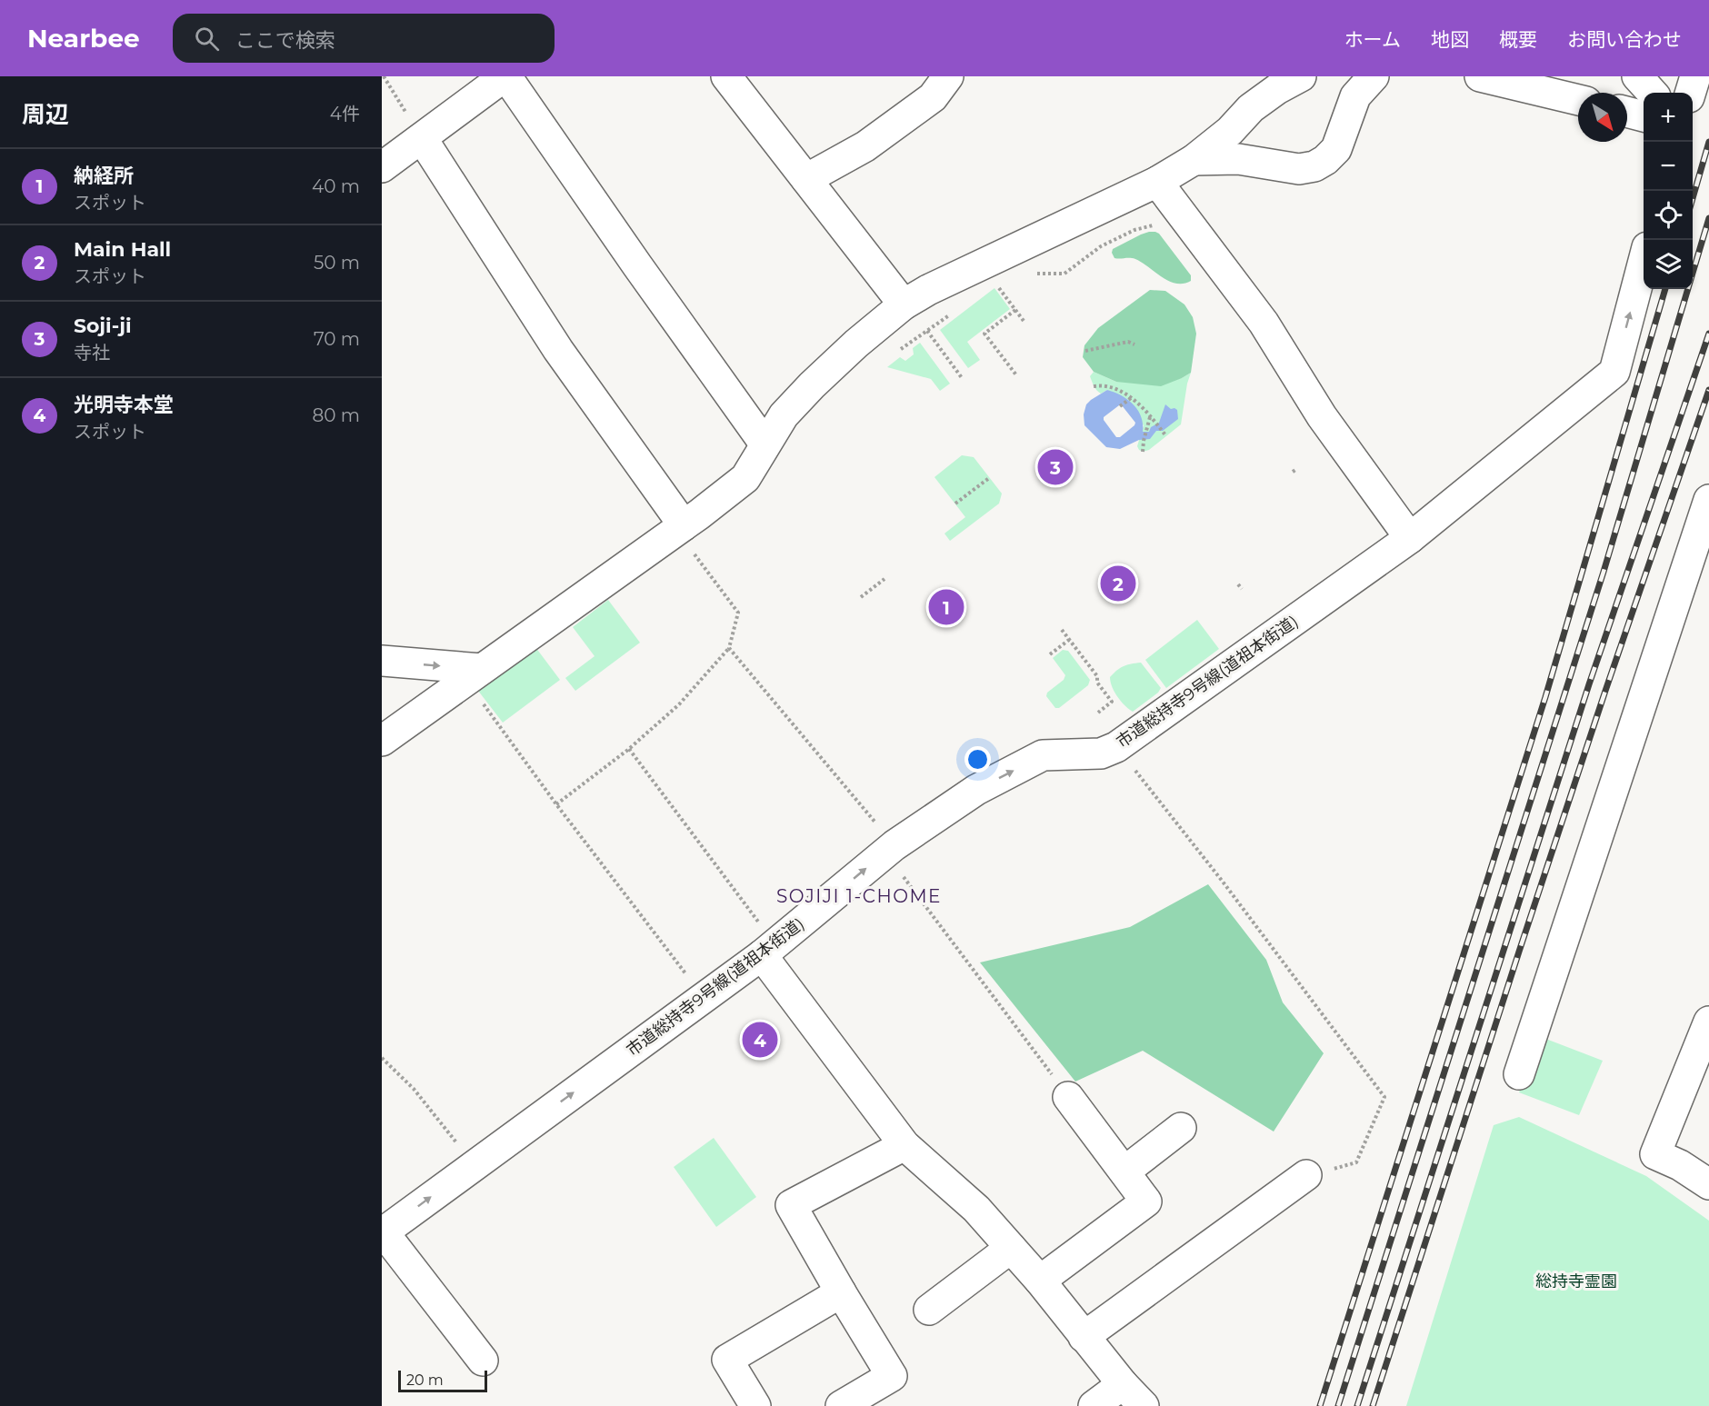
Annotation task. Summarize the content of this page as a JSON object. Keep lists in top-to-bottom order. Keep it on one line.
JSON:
{"streets":{"street":["市道総持寺9号線(道祖本街道)"]},"one_way":["市道総持寺9号線(道祖本街道)"],"districts":["SOJIJI 1-CHOME"],"parks":["総持寺霊園"],"scale_bar":"20 m","north":"bottom right","page":{"header":"Nearbee","search":"ここで検索","nav":["ホーム","地図","概要","お問い合わせ"],"heading":["周辺","4件"],"map_buttons":["+","−"],"list":[{"mark":"1","name":"納経所","note":"スポット","value":"40 m"},{"mark":"2","name":"Main Hall","note":"スポット","value":"50 m"},{"mark":"3","name":"Soji-ji","note":"寺社","value":"70 m"},{"mark":"4","name":"光明寺本堂","note":"スポット","value":"80 m"}],"pins":["3","2","1","4"],"scale":"20 m"}}
